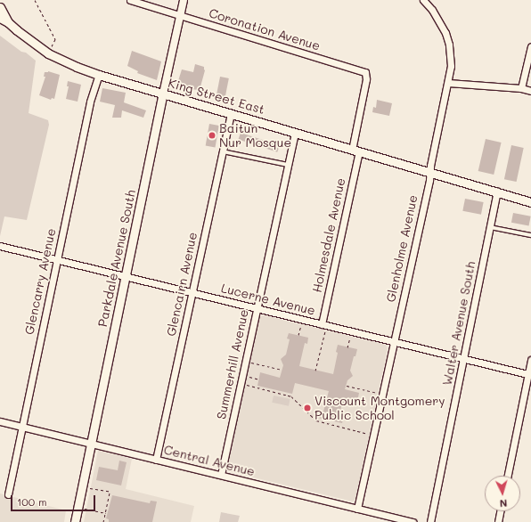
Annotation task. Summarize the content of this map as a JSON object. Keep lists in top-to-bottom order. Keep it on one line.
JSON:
{"streets":{"main road":["King Street East","Parkdale Avenue South"],"street":["Coronation Avenue","Holmesdale Avenue","Glenholme Avenue","Glencarry Avenue","Glencairn Avenue","Lucerne Avenue","Walter Avenue South","Summerhill Avenue","Central Avenue"]},"crossings":[["Coronation Avenue","Holmesdale Avenue"],["Coronation Avenue","Parkdale Avenue South"],["King Street East","Holmesdale Avenue"],["King Street East","Glenholme Avenue"],["King Street East","Parkdale Avenue South"],["King Street East","Glencarry Avenue"],["King Street East","Glencairn Avenue"],["King Street East","Walter Avenue South"],["King Street East","Summerhill Avenue"],["Holmesdale Avenue","Lucerne Avenue"],["Glenholme Avenue","Lucerne Avenue"],["Glenholme Avenue","Central Avenue"],["Parkdale Avenue South","Lucerne Avenue"],["Parkdale Avenue South","Central Avenue"],["Glencarry Avenue","Lucerne Avenue"],["Glencarry Avenue","Central Avenue"],["Glencairn Avenue","Lucerne Avenue"],["Glencairn Avenue","Central Avenue"],["Lucerne Avenue","Walter Avenue South"],["Lucerne Avenue","Summerhill Avenue"],["Summerhill Avenue","Central Avenue"]],"places":["Baitun Nur Mosque","Viscount Montgomery Public School"],"scale_bar":"100 m","north":"bottom"}
